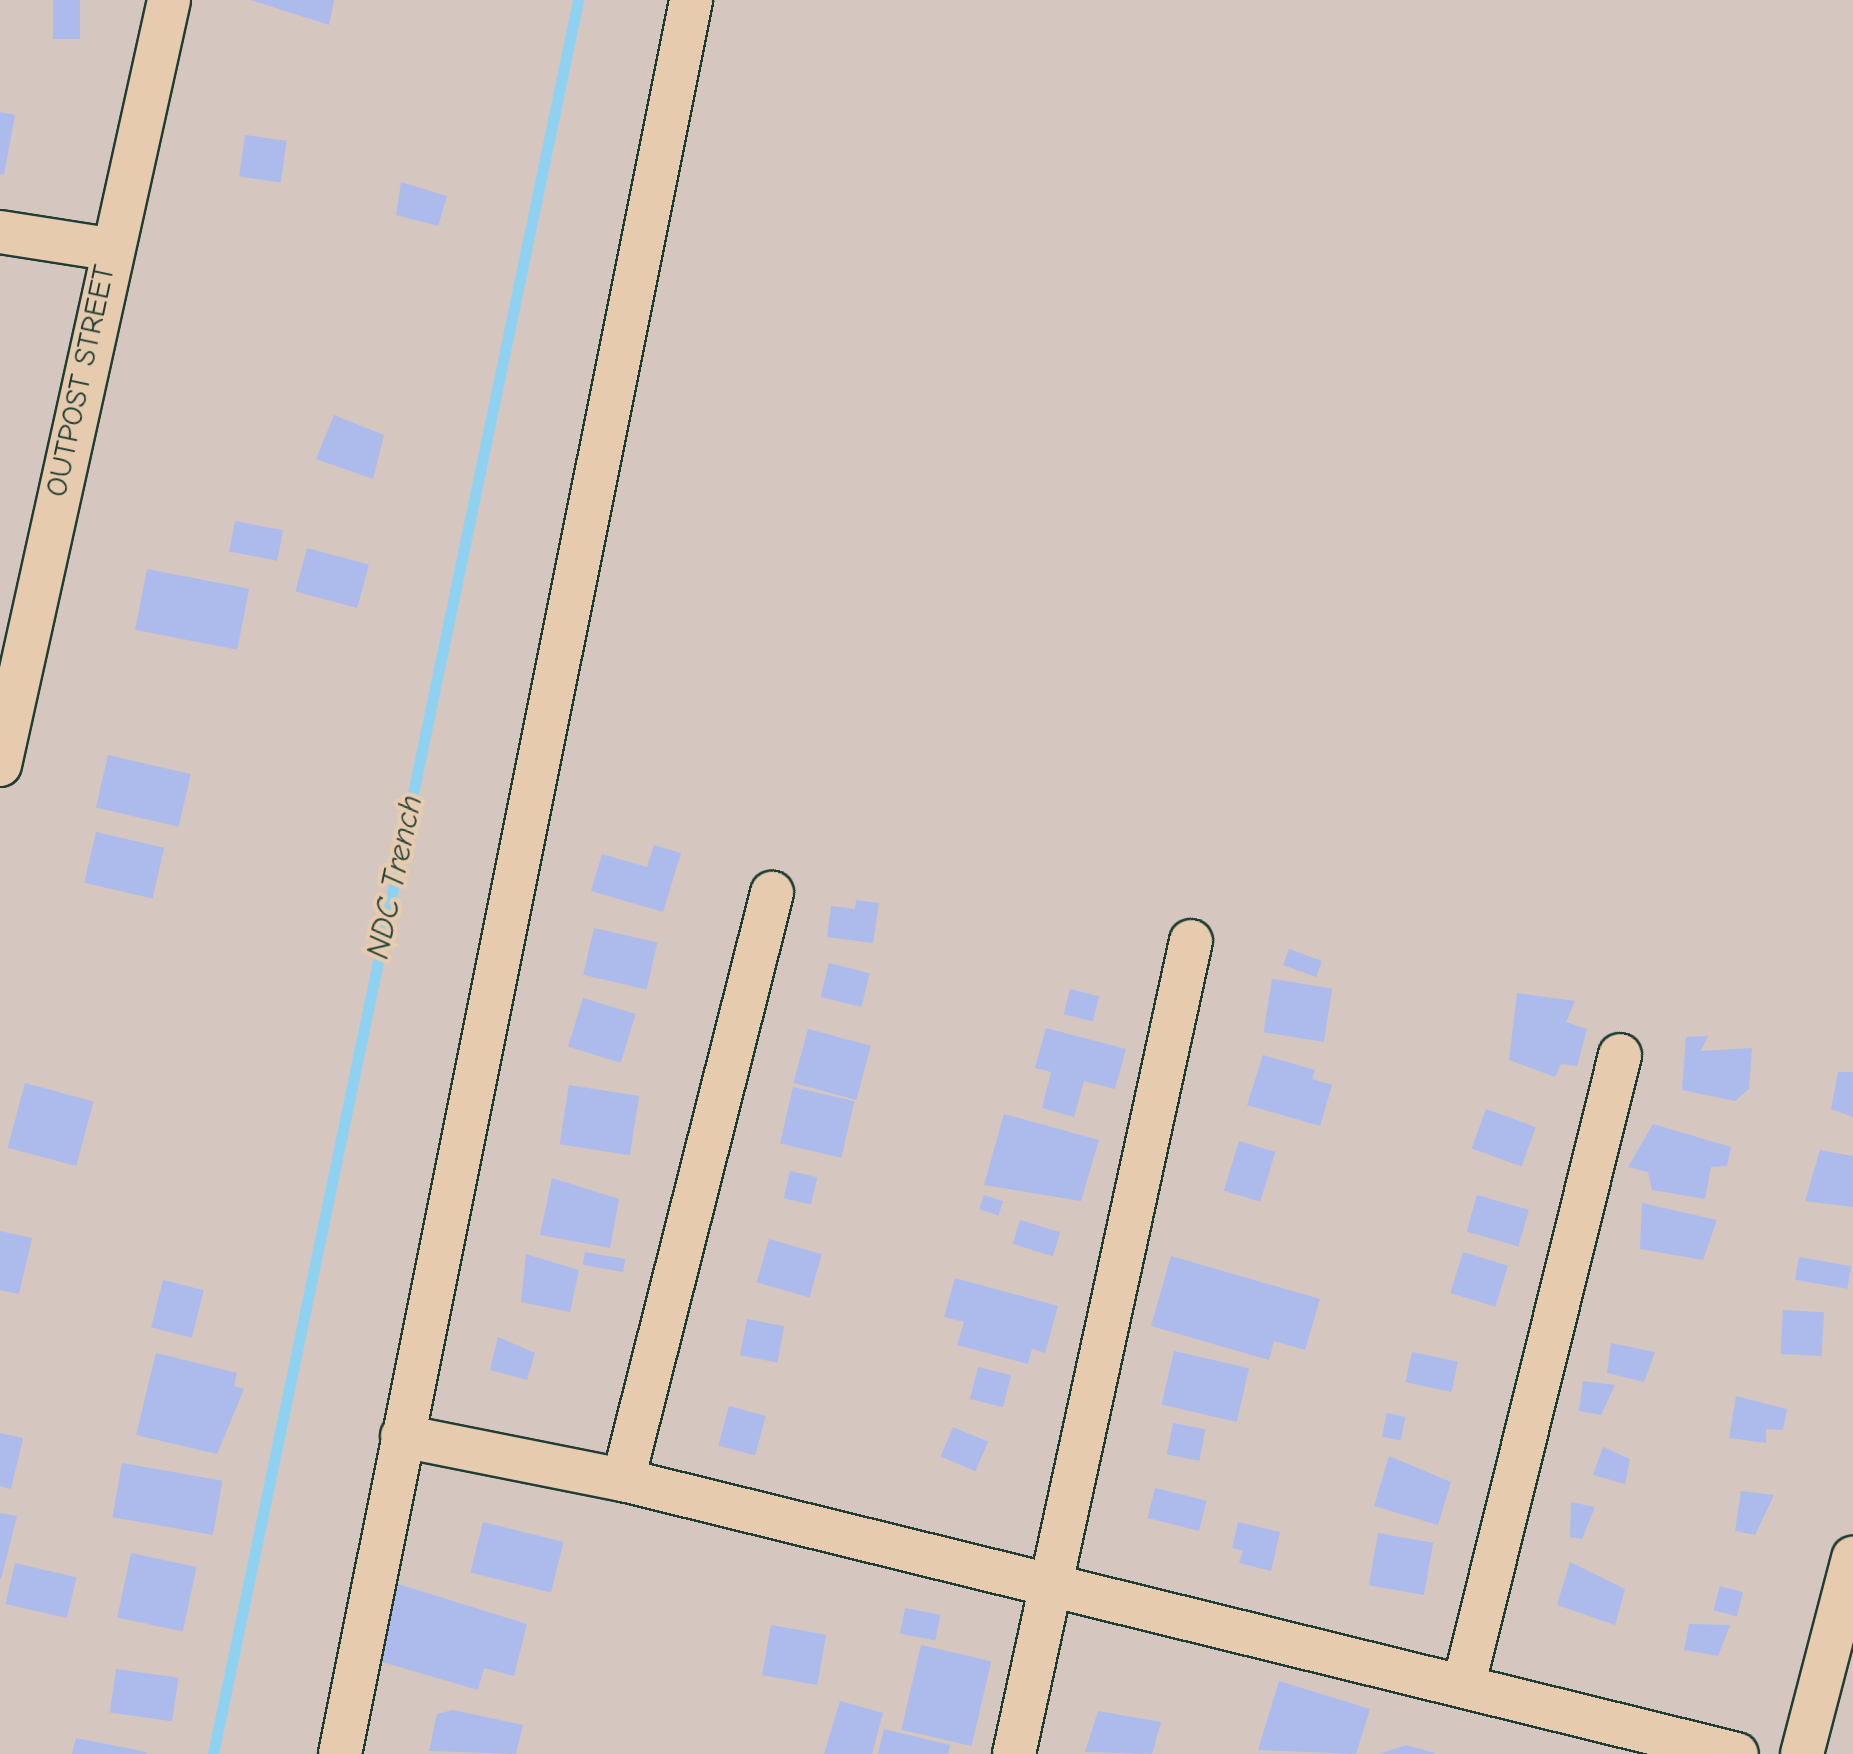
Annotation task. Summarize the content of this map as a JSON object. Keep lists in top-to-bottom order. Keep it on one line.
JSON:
{"streets":{"street":["OUTPOST STREET"]},"water":["NDC Trench"]}
